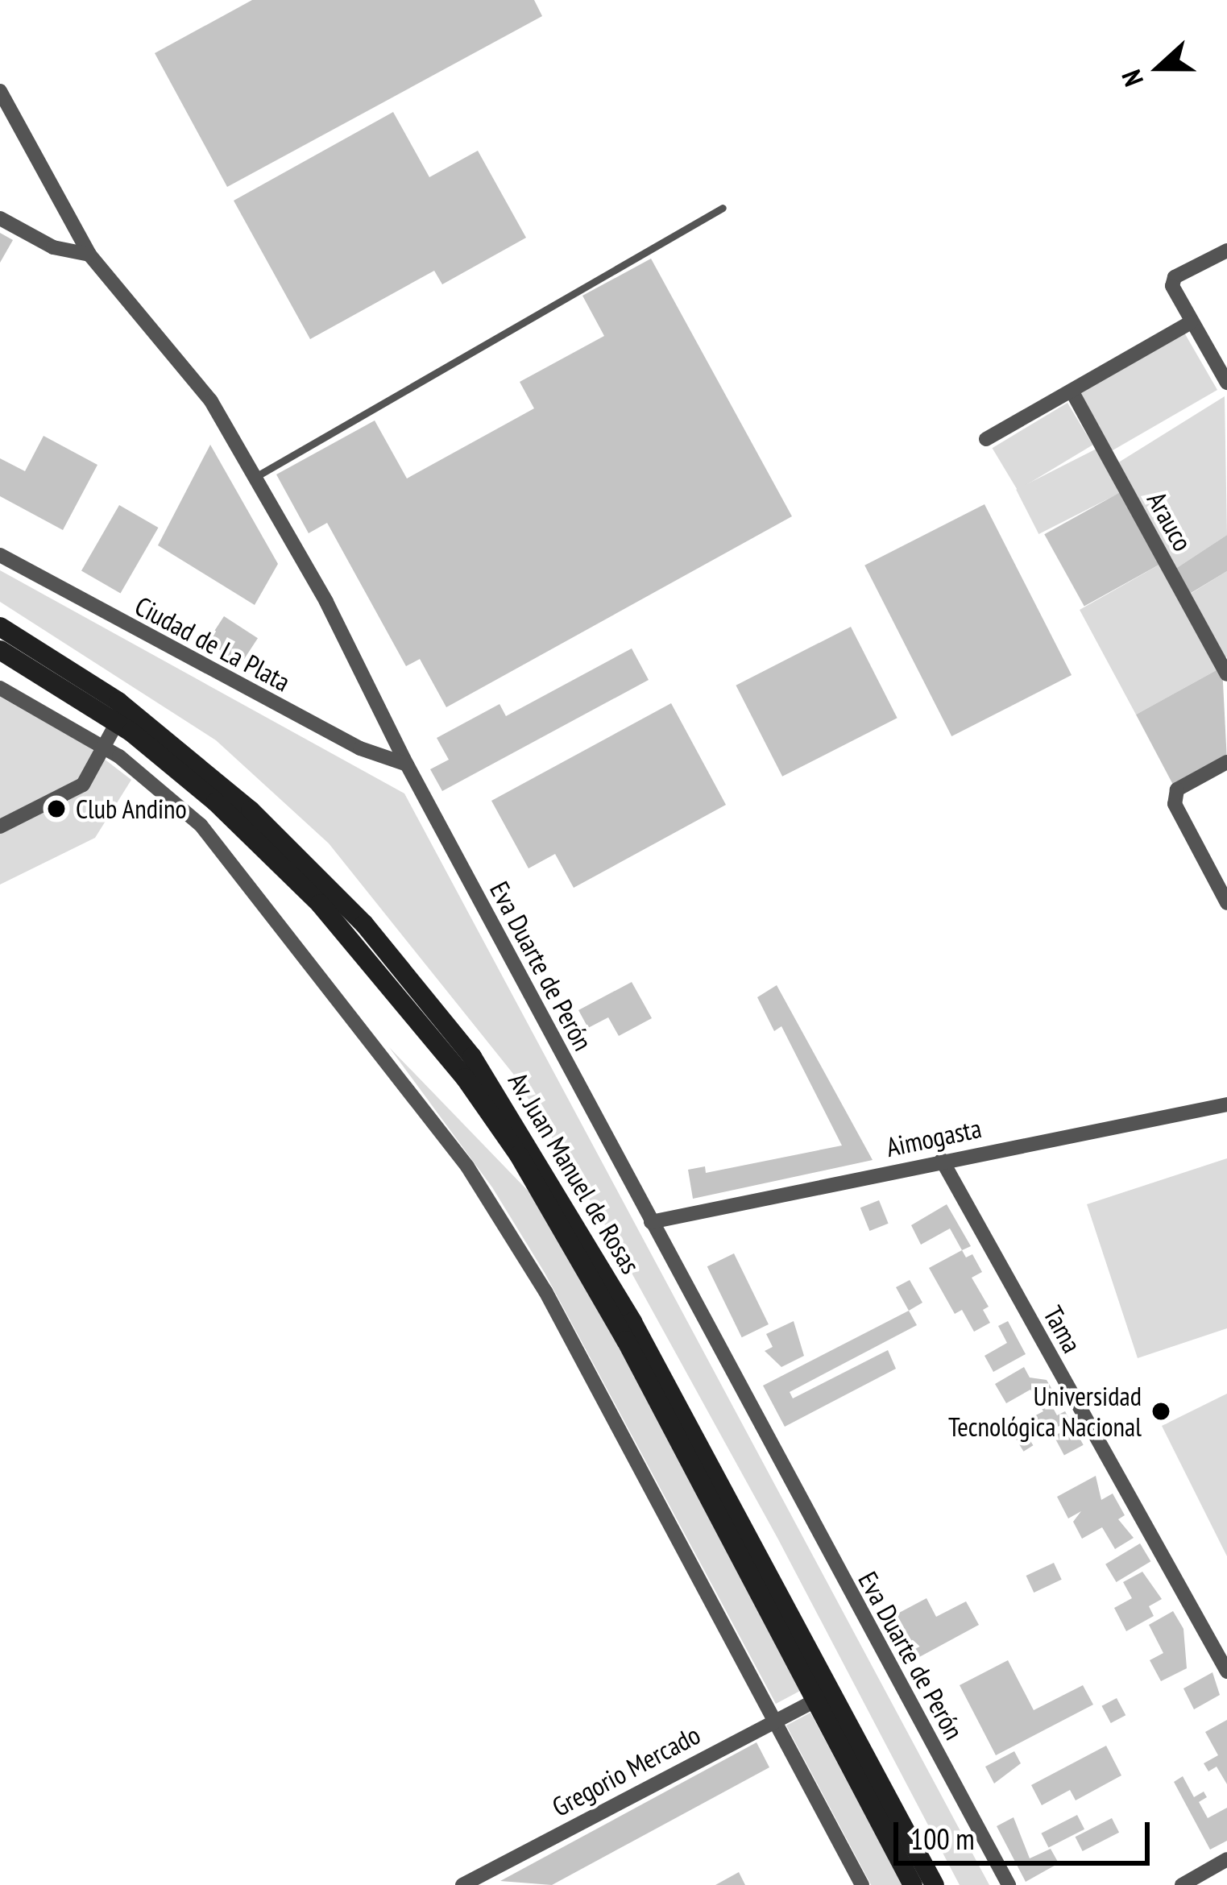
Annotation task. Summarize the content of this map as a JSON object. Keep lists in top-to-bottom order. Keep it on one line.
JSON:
{"streets":{"main road":["Av. Juan Manuel de Rosas"],"street":["Arauco","Ciudad de La Plata","Eva Duarte de Perón","Aimogasta","Tama","Gregorio Mercado"]},"crossings":[["Ciudad de La Plata","Eva Duarte de Perón"],["Eva Duarte de Perón","Aimogasta"],["Aimogasta","Tama"],["Av. Juan Manuel de Rosas","Gregorio Mercado"]],"places":["Club Andino","Universidad Tecnológica Nacional"],"scale_bar":"100 m","north":"left"}
